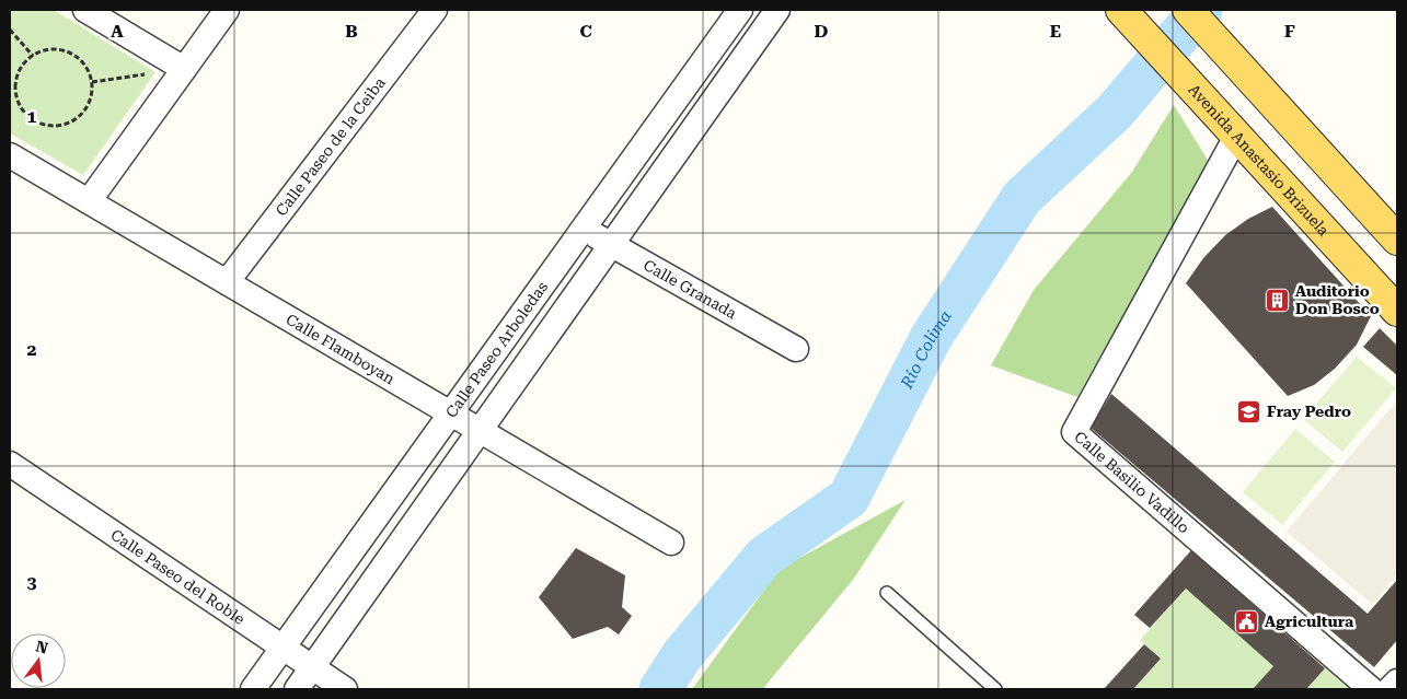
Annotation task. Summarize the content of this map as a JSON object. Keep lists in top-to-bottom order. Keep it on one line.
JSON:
{"streets":{"main road":["Avenida Anastasio Brizuela"],"street":["Calle Paseo de la Ceiba","Calle Granada","Calle Flamboyan","Calle Paseo Arboledas","Calle Basilio Vadillo","Calle Paseo del Roble"]},"crossings":[["Calle Paseo de la Ceiba","Calle Flamboyan"],["Avenida Anastasio Brizuela","Calle Basilio Vadillo"],["Calle Granada","Calle Paseo Arboledas"],["Calle Flamboyan","Calle Paseo Arboledas"],["Calle Paseo Arboledas","Calle Paseo del Roble"]],"water":["Río Colima"],"places":{"building":["Auditorio Don Bosco"],"school or university":["Fray Pedro"],"public building":["Agricultura"]},"north":"top","grid":{"columns":["A","B","C","D","E","F"],"rows":["1","2","3"]}}
